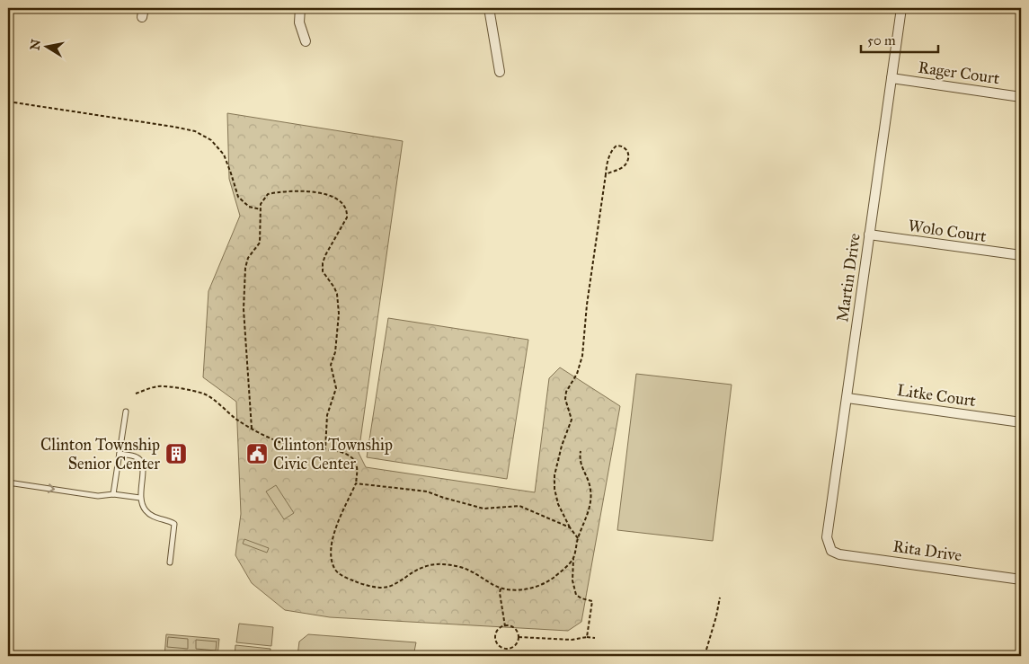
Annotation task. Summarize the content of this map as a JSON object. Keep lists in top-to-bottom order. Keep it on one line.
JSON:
{"streets":{"street":["Rager Court","Wolo Court","Martin Drive","Litke Court","Rita Drive"]},"crossings":[["Rager Court","Martin Drive"],["Wolo Court","Martin Drive"],["Martin Drive","Litke Court"],["Martin Drive","Rita Drive"]],"places":{"building":["Clinton Township Senior Center"],"public building":["Clinton Township Civic Center"]},"scale_bar":"50 m","north":"left"}
